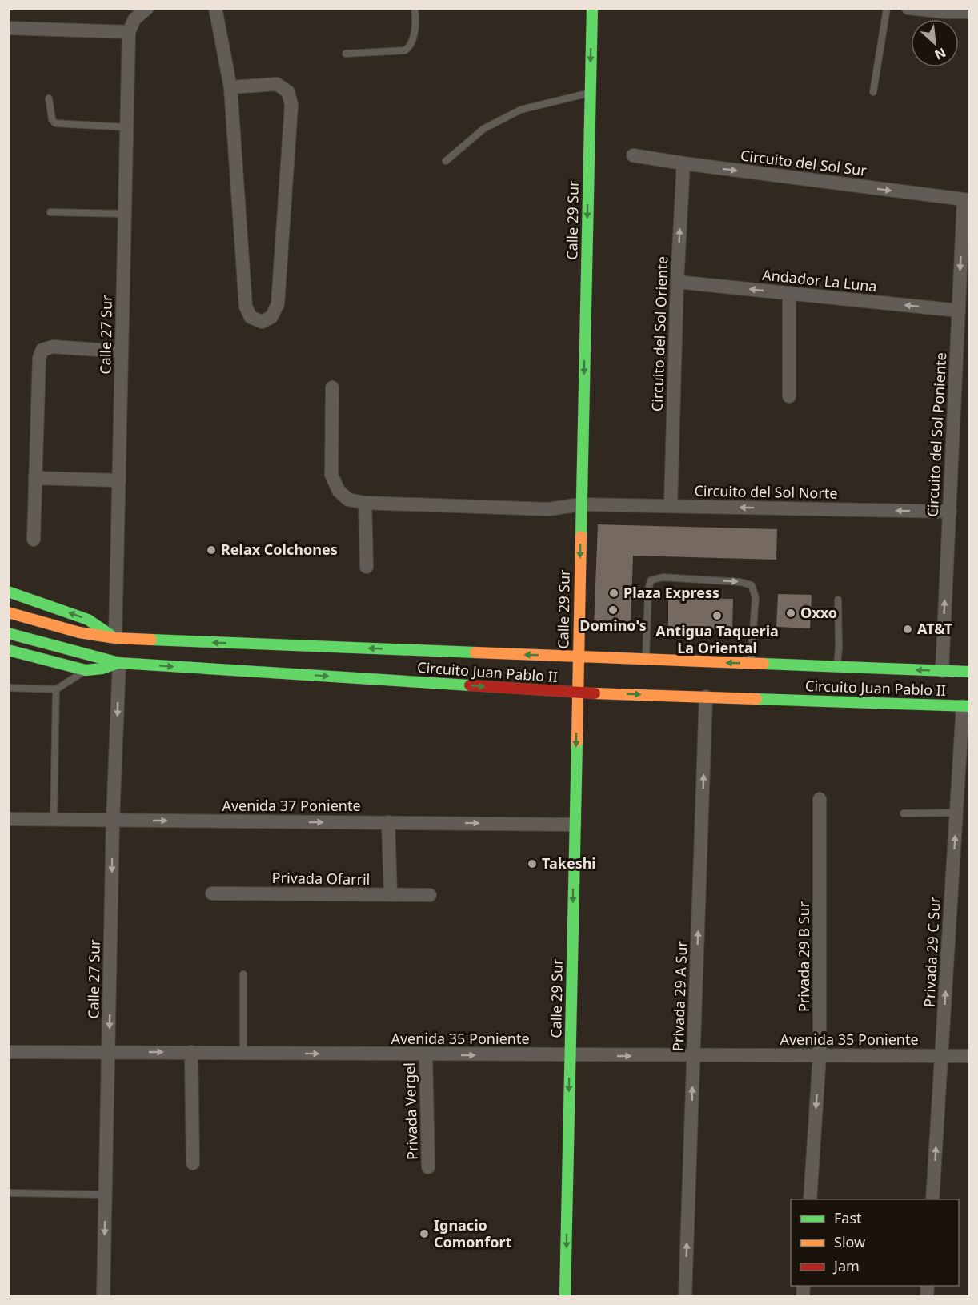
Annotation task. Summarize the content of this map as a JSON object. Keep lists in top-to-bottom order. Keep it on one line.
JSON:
{"streets":{"main road":["Calle 29 Sur","Circuito Juan Pablo II"],"street":["Circuito del Sol Sur","Andador La Luna","Circuito del Sol Oriente","Calle 27 Sur","Circuito del Sol Poniente","Circuito del Sol Norte","Avenida 37 Poniente","Privada Ofarril","Privada 29 C Sur","Privada 29 B Sur","Privada 29 A Sur","Avenida 35 Poniente","Privada Vergel"]},"crossings":[["Circuito del Sol Sur","Circuito del Sol Oriente"],["Circuito del Sol Sur","Circuito del Sol Poniente"],["Calle 29 Sur","Circuito del Sol Norte"],["Calle 29 Sur","Circuito Juan Pablo II"],["Calle 29 Sur","Avenida 37 Poniente"],["Calle 29 Sur","Avenida 35 Poniente"],["Andador La Luna","Circuito del Sol Oriente"],["Andador La Luna","Circuito del Sol Poniente"],["Circuito del Sol Oriente","Circuito del Sol Norte"],["Calle 27 Sur","Circuito Juan Pablo II"],["Calle 27 Sur","Avenida 37 Poniente"],["Calle 27 Sur","Avenida 35 Poniente"],["Circuito del Sol Poniente","Circuito del Sol Norte"],["Circuito del Sol Poniente","Circuito Juan Pablo II"],["Circuito Juan Pablo II","Privada 29 C Sur"],["Circuito Juan Pablo II","Privada 29 A Sur"],["Privada 29 C Sur","Avenida 35 Poniente"],["Privada 29 B Sur","Avenida 35 Poniente"],["Privada 29 A Sur","Avenida 35 Poniente"],["Avenida 35 Poniente","Privada Vergel"]],"one_way":["Circuito del Sol Sur","Calle 29 Sur","Andador La Luna","Calle 27 Sur","Circuito del Sol Norte","Avenida 37 Poniente","Privada 29 C Sur","Privada 29 B Sur","Privada 29 A Sur","Avenida 35 Poniente"],"places":["Relax Colchones","Plaza Express","Domino's","Oxxo","Antigua Taqueria La Oriental","AT&T","Takeshi","Ignacio Comonfort"],"legend":["Fast","Slow","Jam"],"north":"bottom right"}
